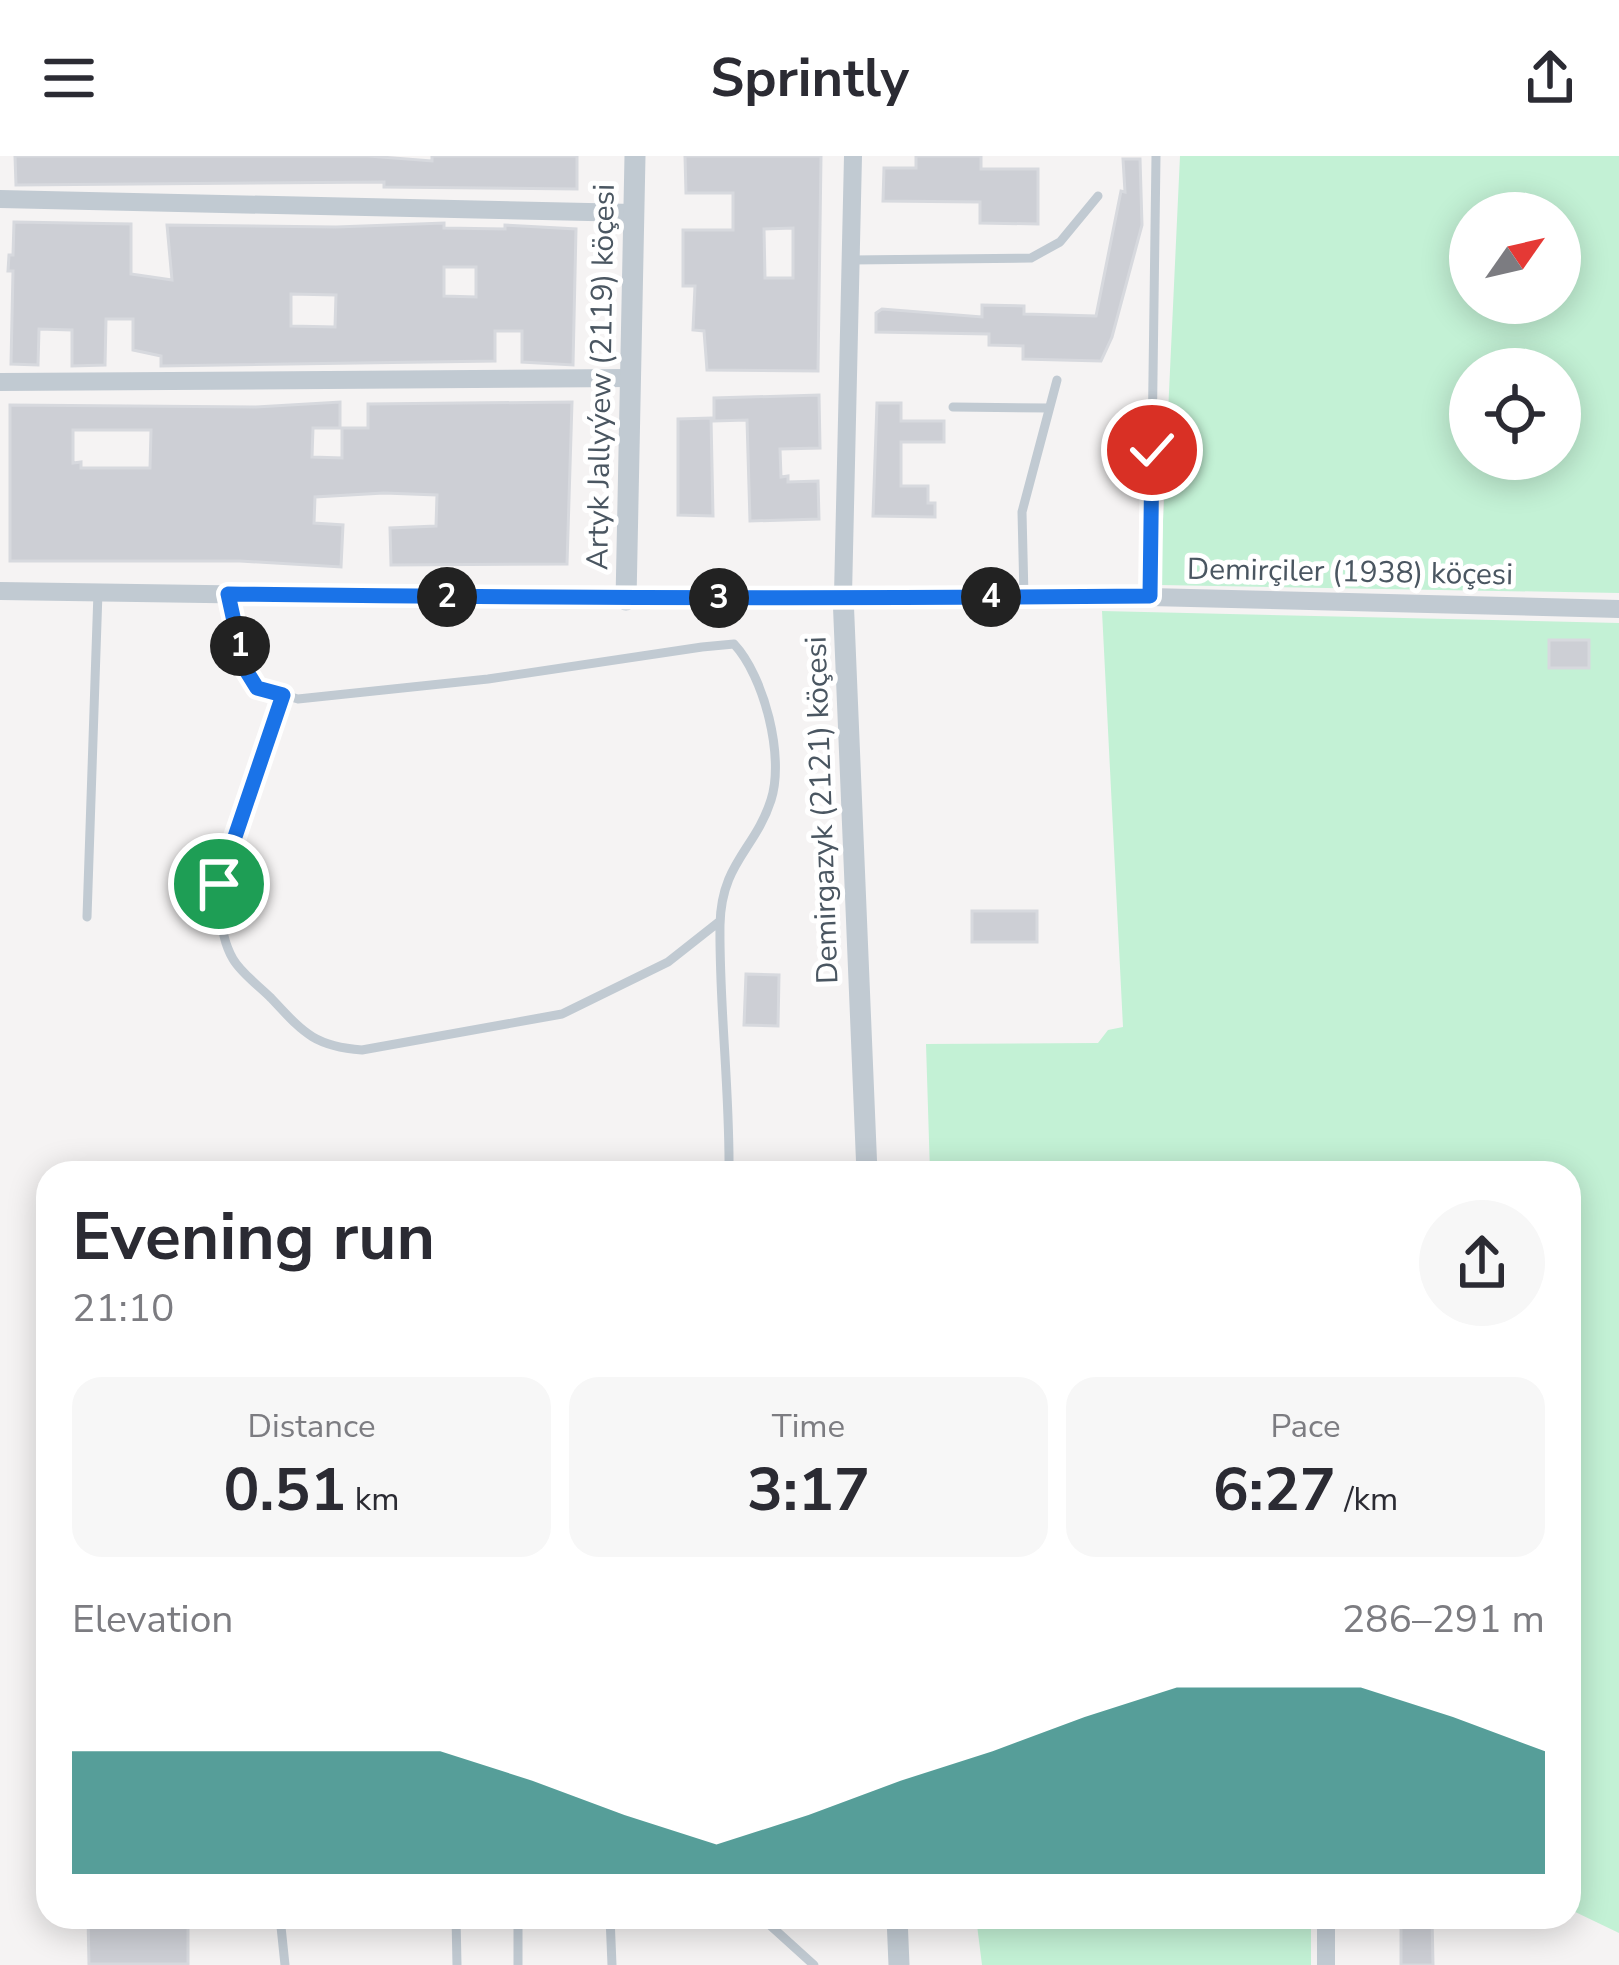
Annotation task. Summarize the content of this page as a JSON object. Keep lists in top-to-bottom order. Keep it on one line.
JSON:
{"streets":{"street":["Artyk Jallyýew (2119) köçesi","Demirçiler (1938) köçesi","Demirgazyk (2121) köçesi"]},"crossings":[["Artyk Jallyýew (2119) köçesi","Demirçiler (1938) köçesi"],["Demirçiler (1938) köçesi","Demirgazyk (2121) köçesi"]],"north":"top right","page":{"header":"Sprintly","pins":["2","4","3","1"],"heading":["Evening run","21:10"],"stats":[["Distance","0.51 km"],["Time","3:17"],["Pace","6:27 /km"]],"chart":["Elevation","286–291 m"]}}
